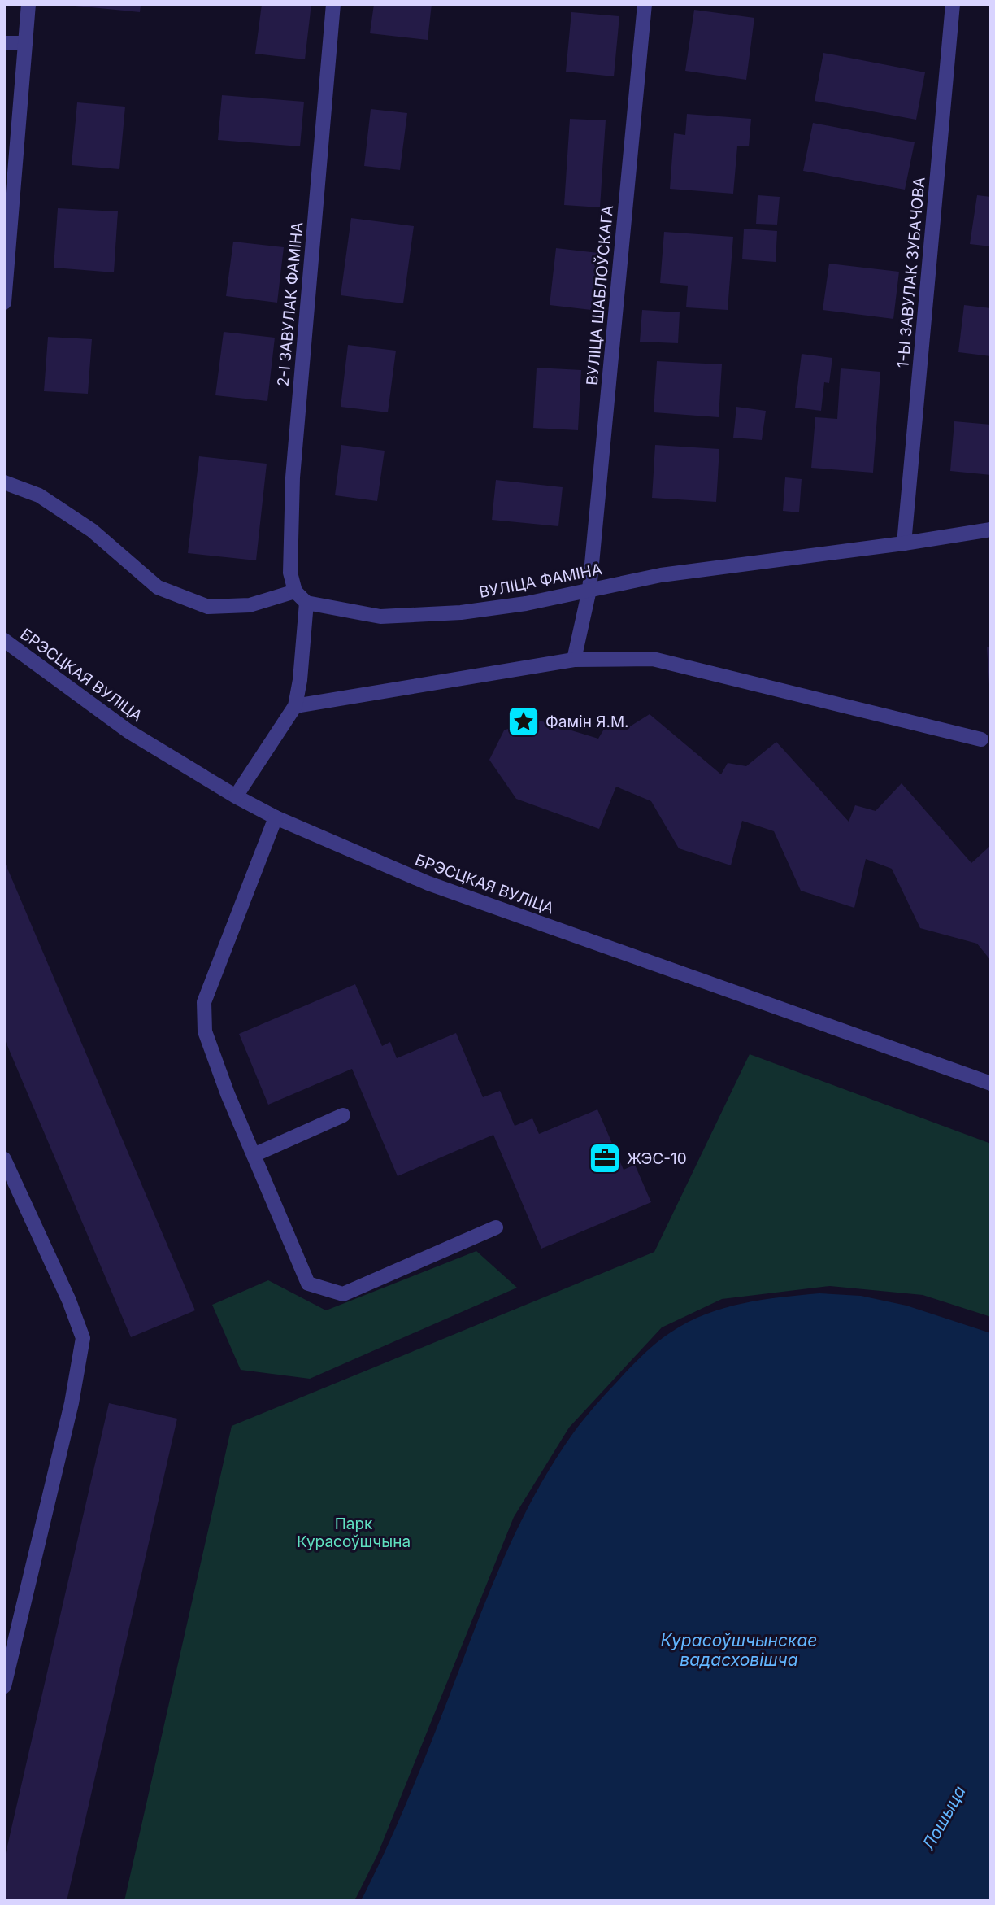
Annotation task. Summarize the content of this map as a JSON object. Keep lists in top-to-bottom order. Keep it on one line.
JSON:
{"streets":{"street":["1-Ы ЗАВУЛАК ЗУБАЧОВА","ВУЛІЦА ШАБЛОЎСКАГА","2-І ЗАВУЛАК ФАМІНА","ВУЛІЦА ФАМІНА","БРЭСЦКАЯ ВУЛІЦА"]},"crossings":[["1-Ы ЗАВУЛАК ЗУБАЧОВА","ВУЛІЦА ФАМІНА"],["ВУЛІЦА ШАБЛОЎСКАГА","ВУЛІЦА ФАМІНА"]],"water":["Курасоўшчынскае вадасховішча","Лошыца"],"parks":["Парк Курасоўшчына"],"places":{"place":["Фамін Я.М."],"office":["ЖЭС-10"]}}
